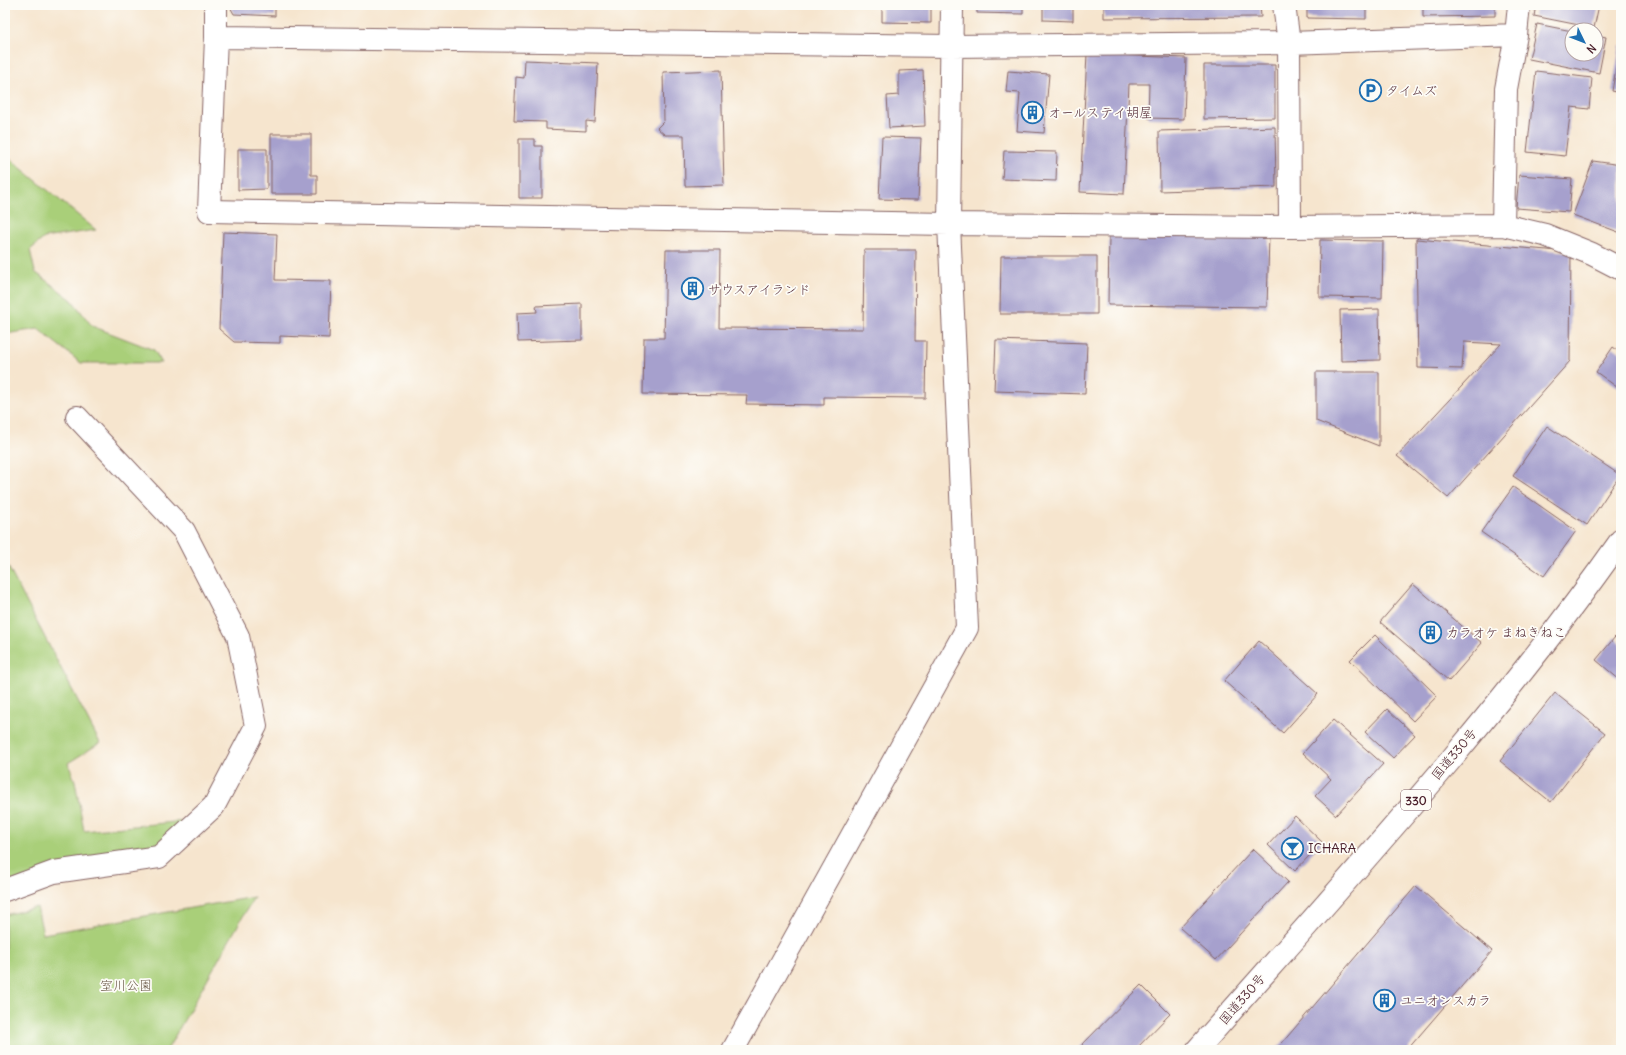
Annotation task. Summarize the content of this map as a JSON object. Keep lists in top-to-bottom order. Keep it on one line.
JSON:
{"streets":{"main road":["国道330号","330"]},"parks":["室川公園"],"places":{"parking":["タイムズ"],"building":["オールステイ胡屋","サウスアイランド","カラオケ まねきねこ","ユニオンスカラ"],"bar":["ICHARA"]},"north":"bottom right"}
